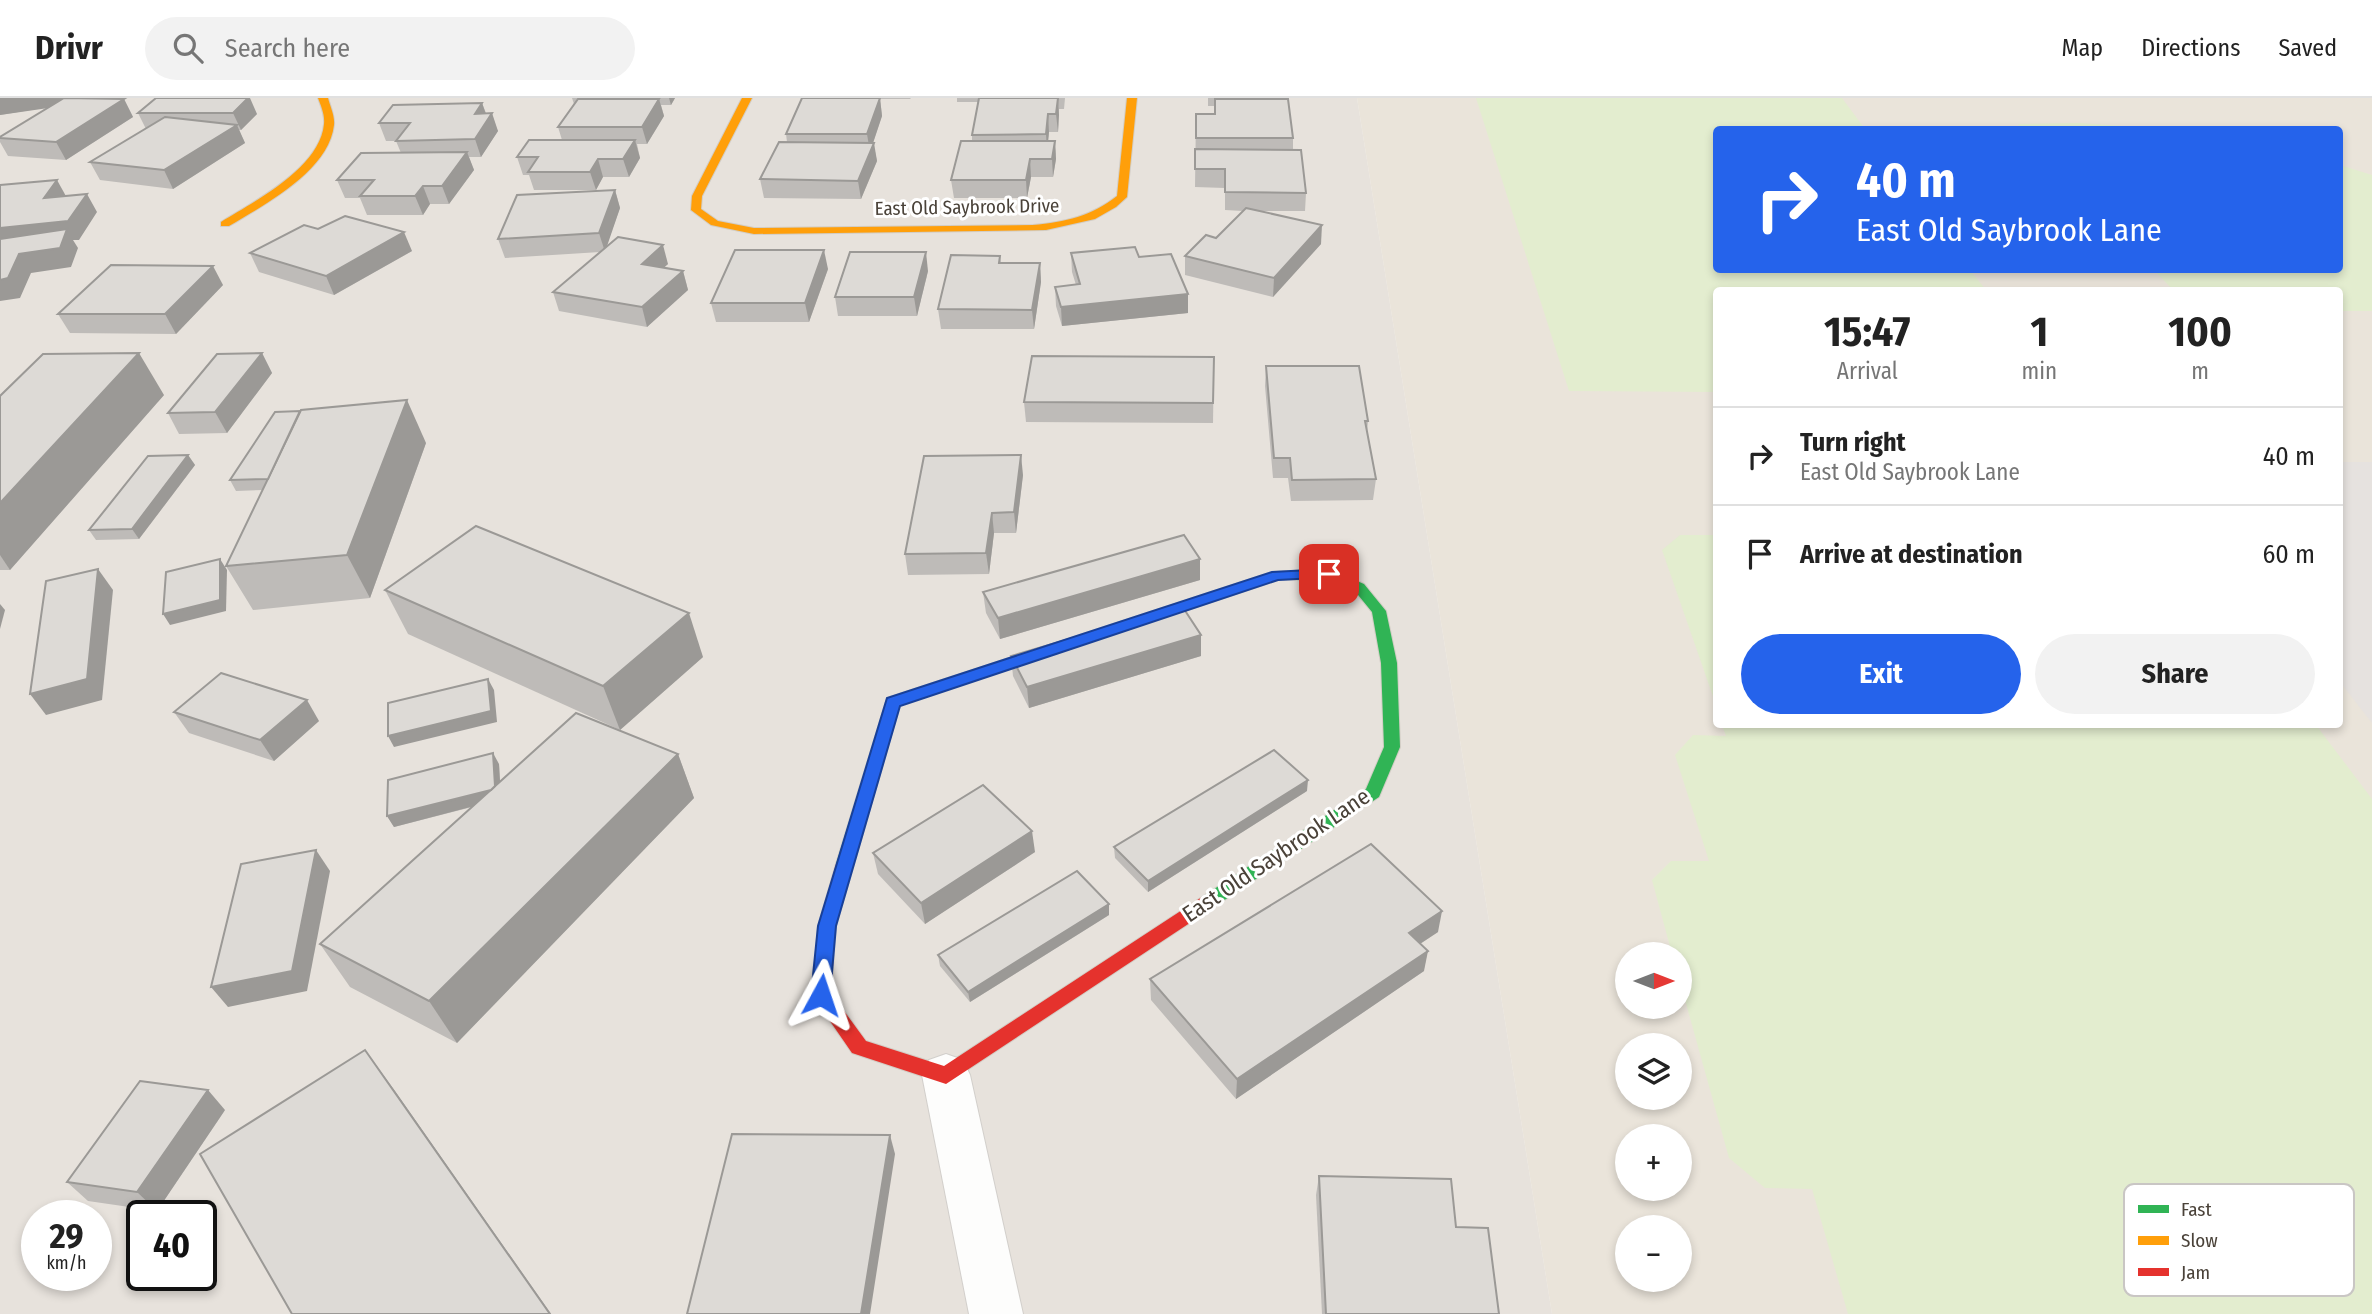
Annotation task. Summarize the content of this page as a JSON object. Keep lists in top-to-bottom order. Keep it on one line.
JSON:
{"streets":{"street":["East Old Saybrook Drive","East Old Saybrook Lane"]},"legend":["Fast","Slow","Jam"],"north":"right","page":{"header":"Drivr","search":"Search here","nav":["Map","Directions","Saved"],"turn":["40 m","East Old Saybrook Lane"],"eta":["15:47","Arrival","1","min","100","m"],"list":[{"name":"Turn right","note":"East Old Saybrook Lane","value":"40 m"},{"name":"Arrive at destination","value":"60 m"}],"buttons":["Exit","Share"],"map_buttons":["+","−"],"speed":"29 km/h","limit":"40"}}
